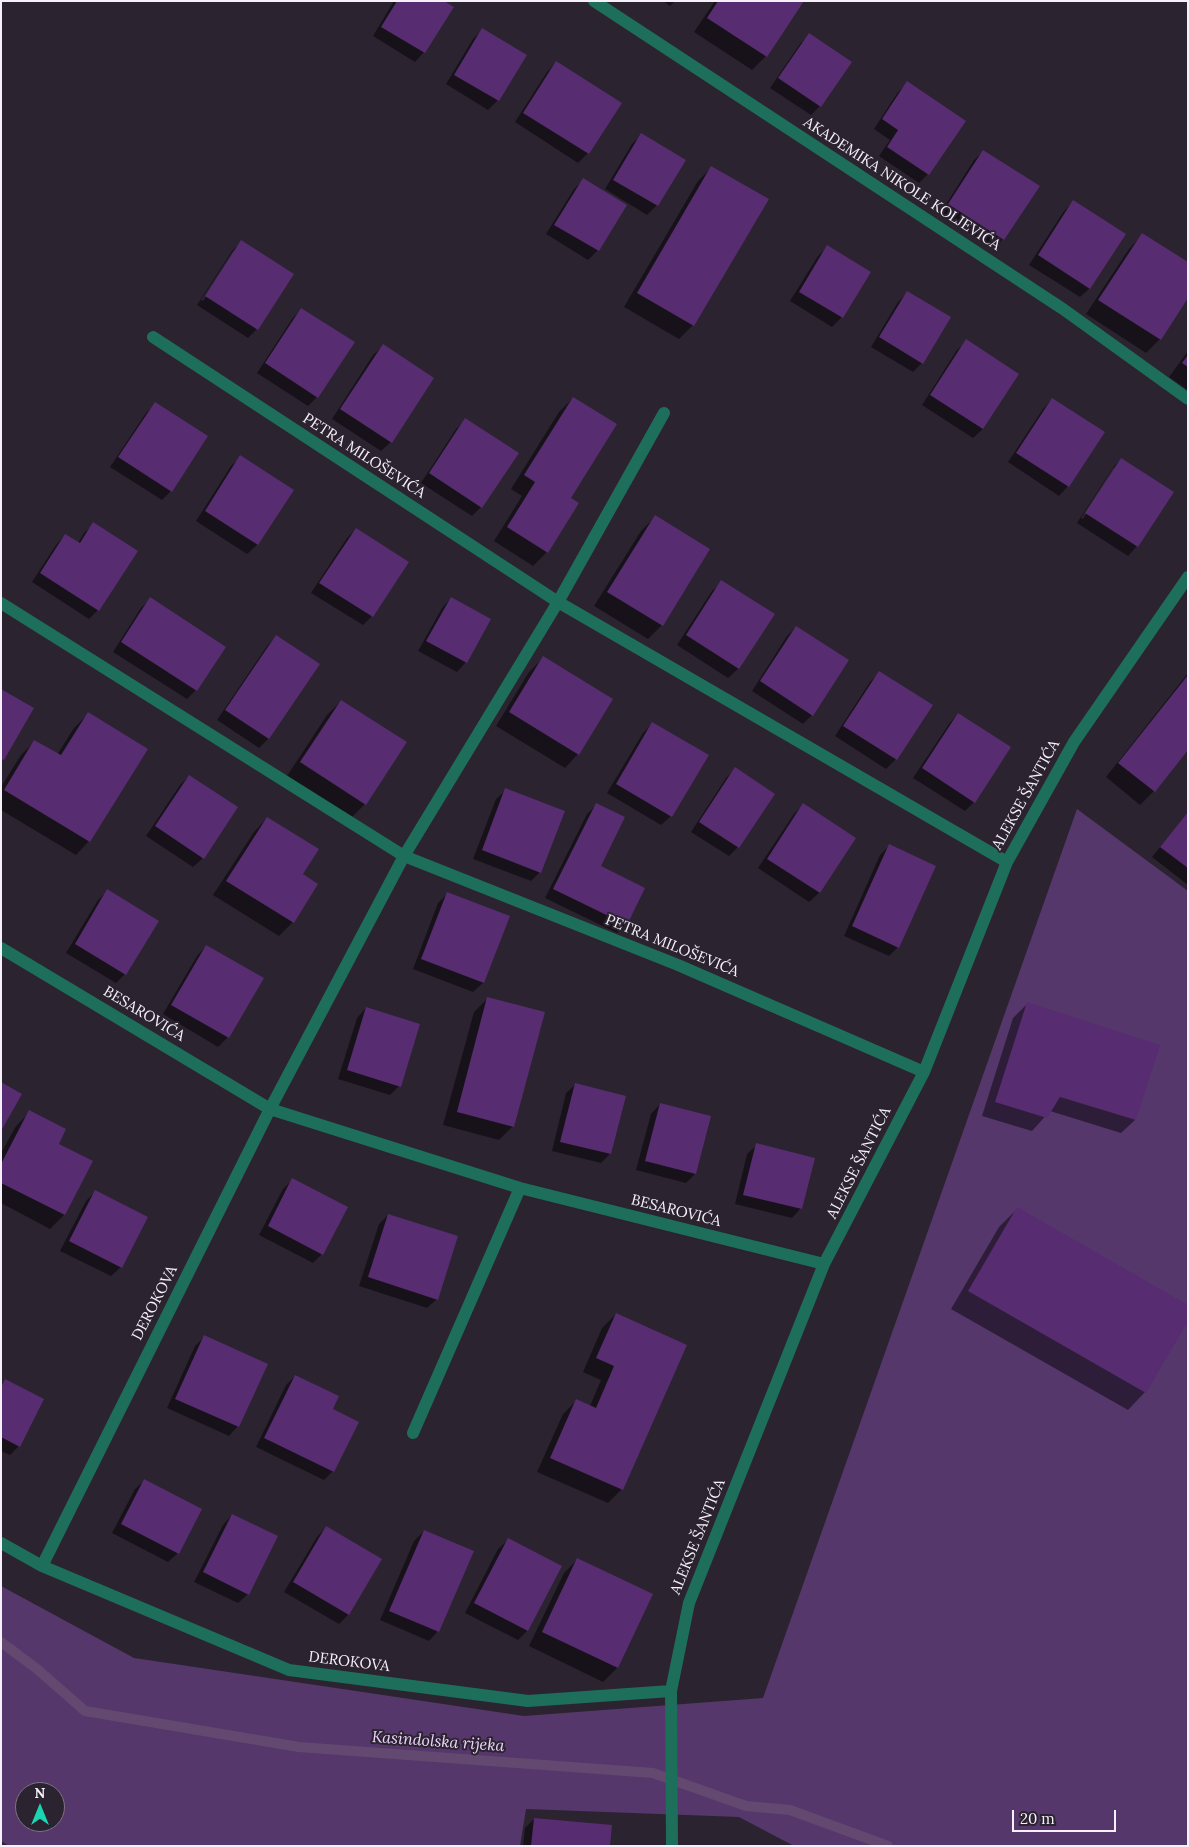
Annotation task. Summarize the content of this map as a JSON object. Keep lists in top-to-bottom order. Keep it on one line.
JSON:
{"streets":{"street":["AKADEMIKA NIKOLE KOLJEVIĆA","PETRA MILOŠEVIĆA","ALEKSE ŠANTIĆA","BESAROVIĆA","DEROKOVA"]},"crossings":[["PETRA MILOŠEVIĆA","ALEKSE ŠANTIĆA"],["ALEKSE ŠANTIĆA","BESAROVIĆA"],["ALEKSE ŠANTIĆA","DEROKOVA"],["BESAROVIĆA","DEROKOVA"]],"water":["Kasindolska rijeka"],"scale_bar":"20 m","north":"top"}
